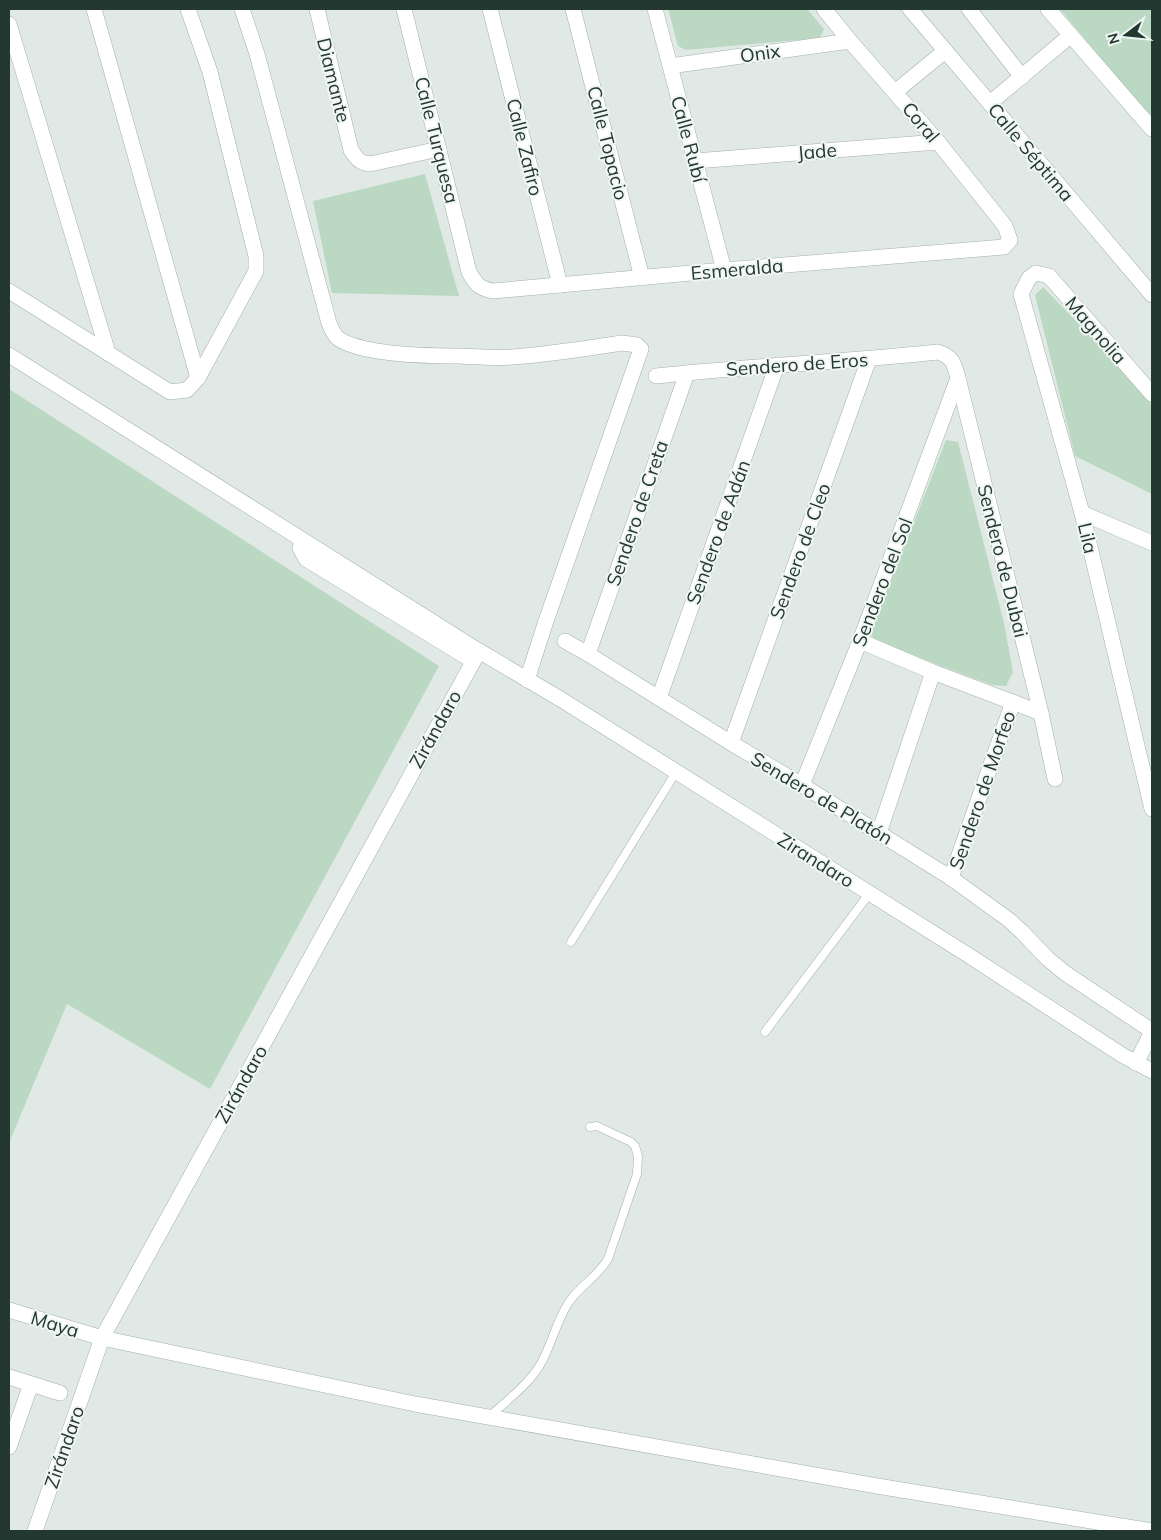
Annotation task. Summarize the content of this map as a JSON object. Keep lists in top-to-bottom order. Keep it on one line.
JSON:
{"streets":{"street":["Onix","Diamante","Coral","Calle Rubí","Calle Turquesa","Calle Topacio","Calle Zafiro","Jade","Calle Séptima","Esmeralda","Magnolia","Sendero de Eros","Sendero de Creta","Sendero de Adán","Lila","Sendero de Cleo","Sendero de Dubai","Sendero del Sol","Zirándaro","Sendero de Morfeo","Sendero de Platón","Zirandaro","Maya"]},"crossings":[["Onix","Coral"],["Onix","Calle Rubí"],["Diamante","Calle Turquesa"],["Coral","Jade"],["Coral","Esmeralda"],["Calle Rubí","Jade"],["Calle Rubí","Esmeralda"],["Calle Turquesa","Esmeralda"],["Calle Topacio","Esmeralda"],["Calle Zafiro","Esmeralda"],["Magnolia","Lila"],["Sendero de Eros","Sendero de Creta"],["Sendero de Eros","Sendero de Adán"],["Sendero de Eros","Sendero de Cleo"],["Sendero de Eros","Sendero de Dubai"],["Sendero de Creta","Sendero de Platón"],["Sendero de Adán","Sendero de Platón"],["Sendero de Cleo","Sendero de Platón"],["Sendero de Dubai","Sendero del Sol"],["Sendero del Sol","Sendero de Platón"],["Zirándaro","Zirandaro"],["Zirándaro","Maya"],["Sendero de Morfeo","Sendero de Platón"]],"north":"left"}
